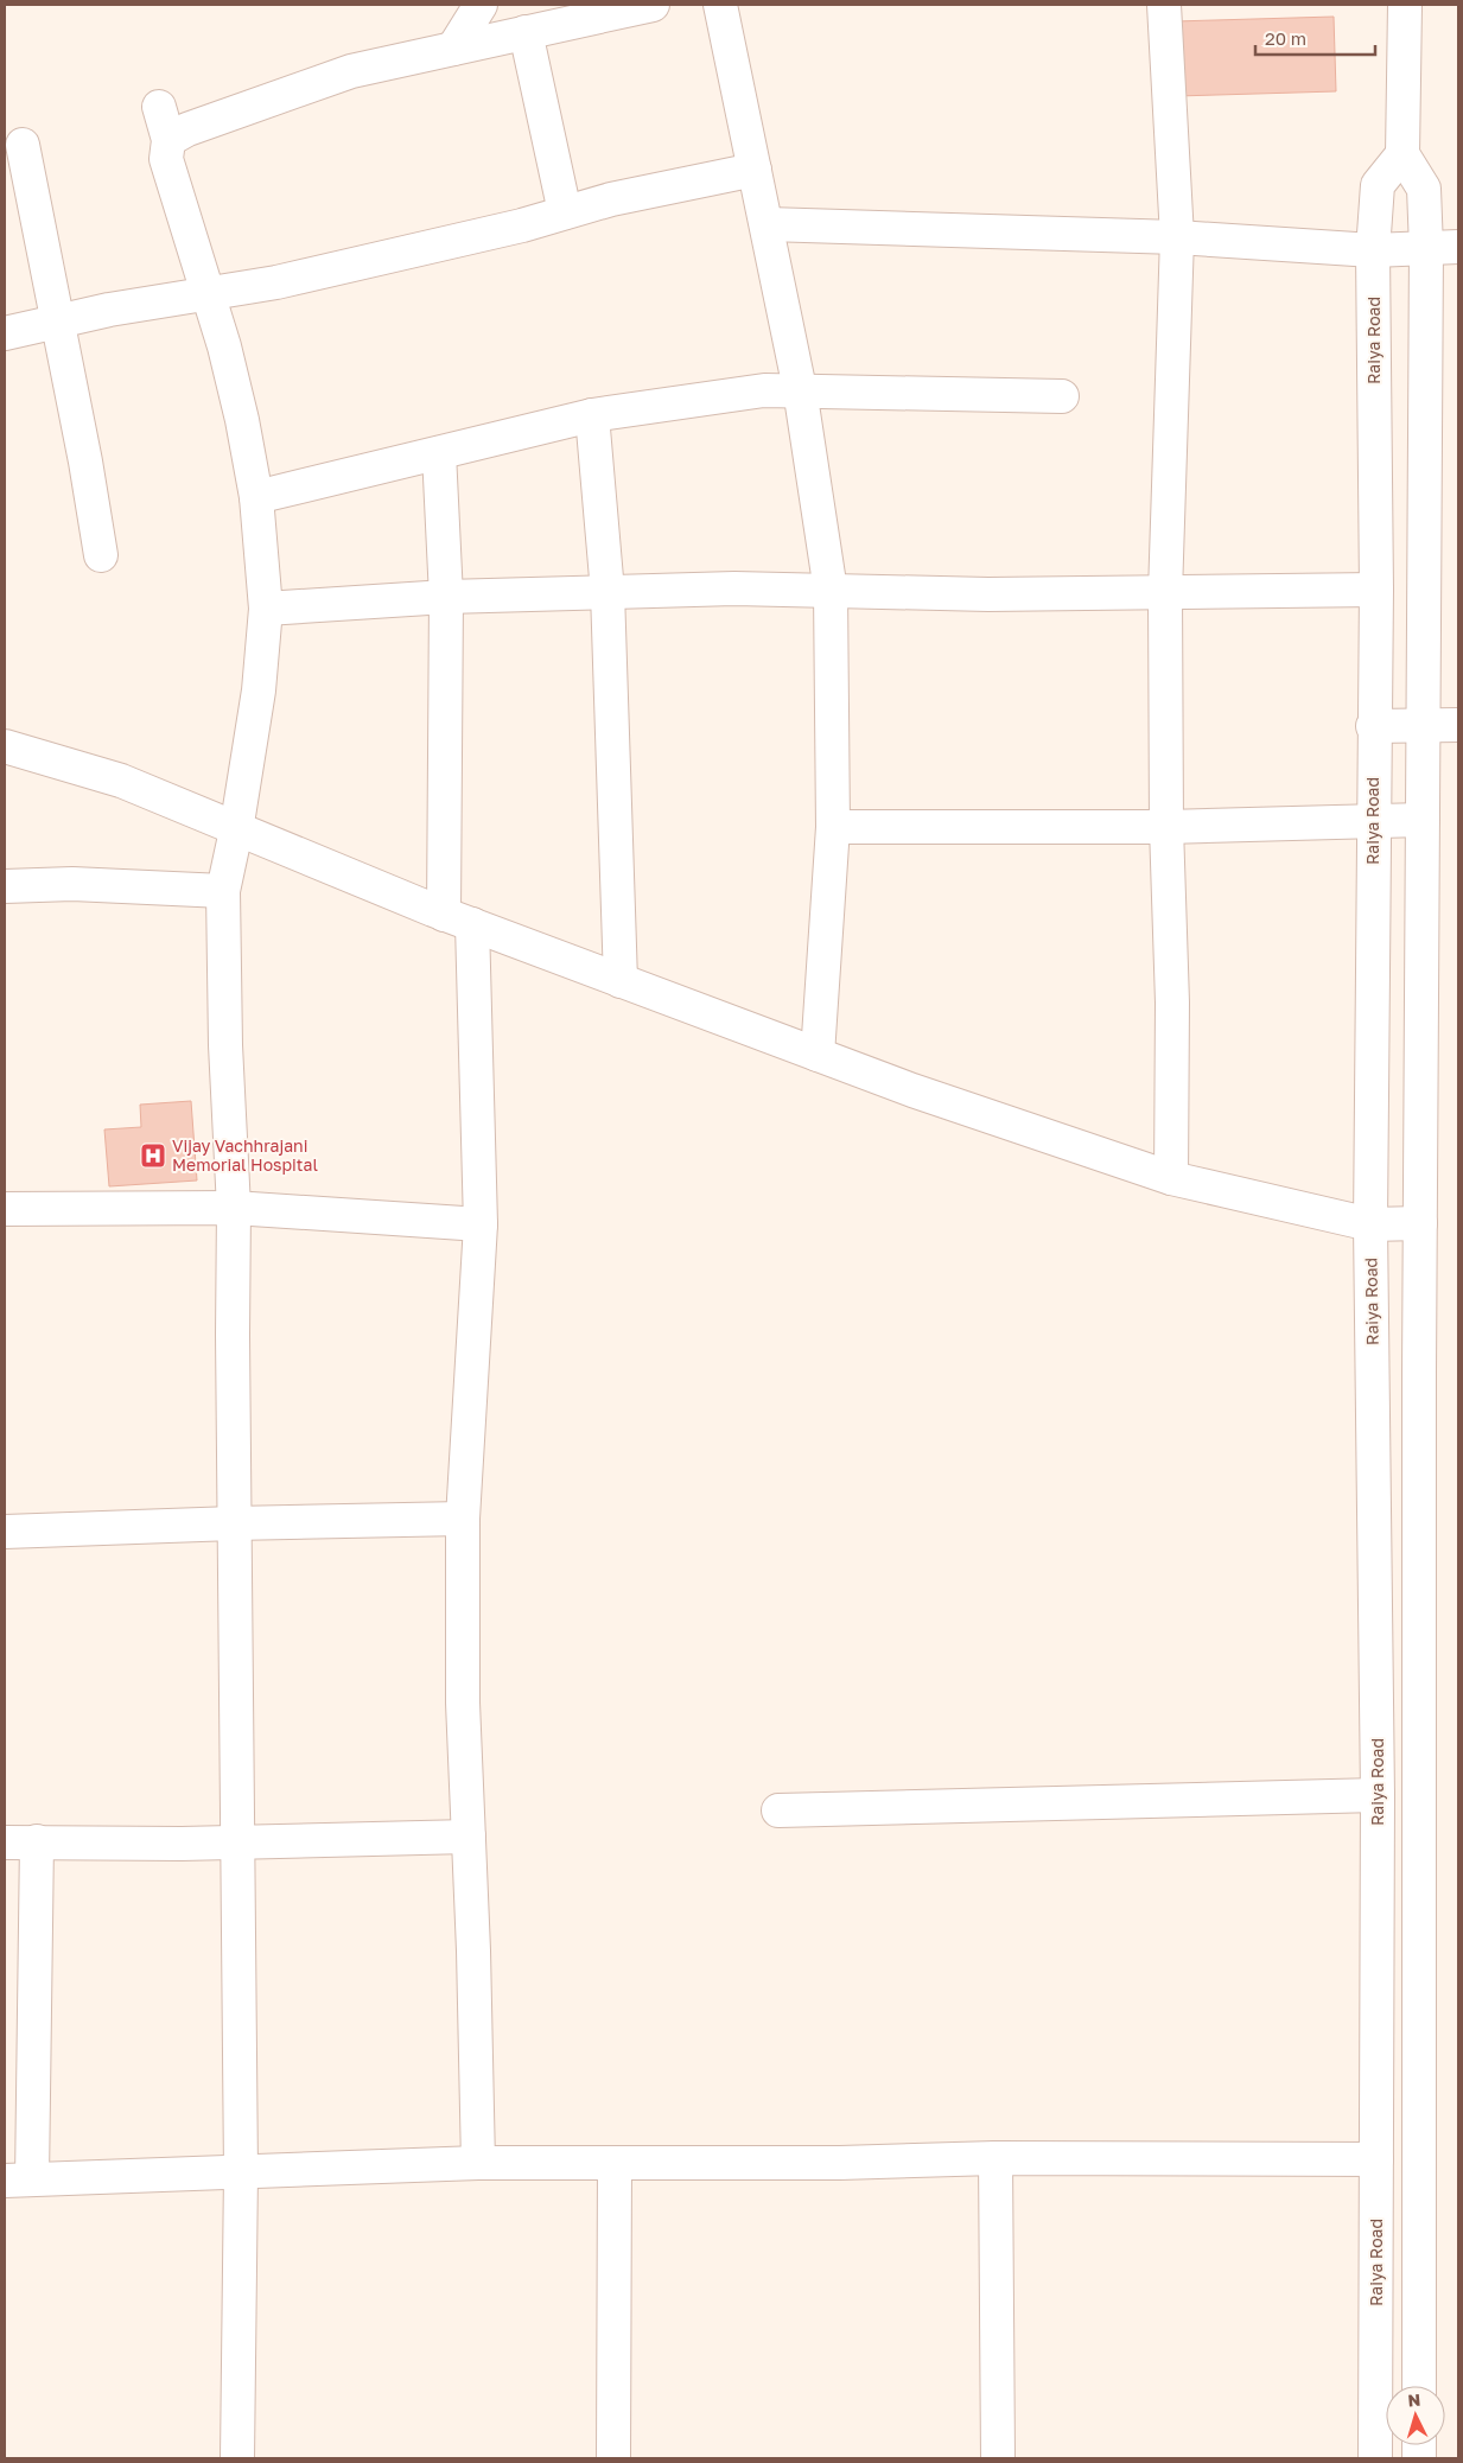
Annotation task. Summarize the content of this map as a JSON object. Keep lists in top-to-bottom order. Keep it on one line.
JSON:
{"streets":{"street":["Raiya Road"]},"places":{"hospital":["Vijay Vachhrajani Memorial Hospital"]},"scale_bar":"20 m","north":"top"}
